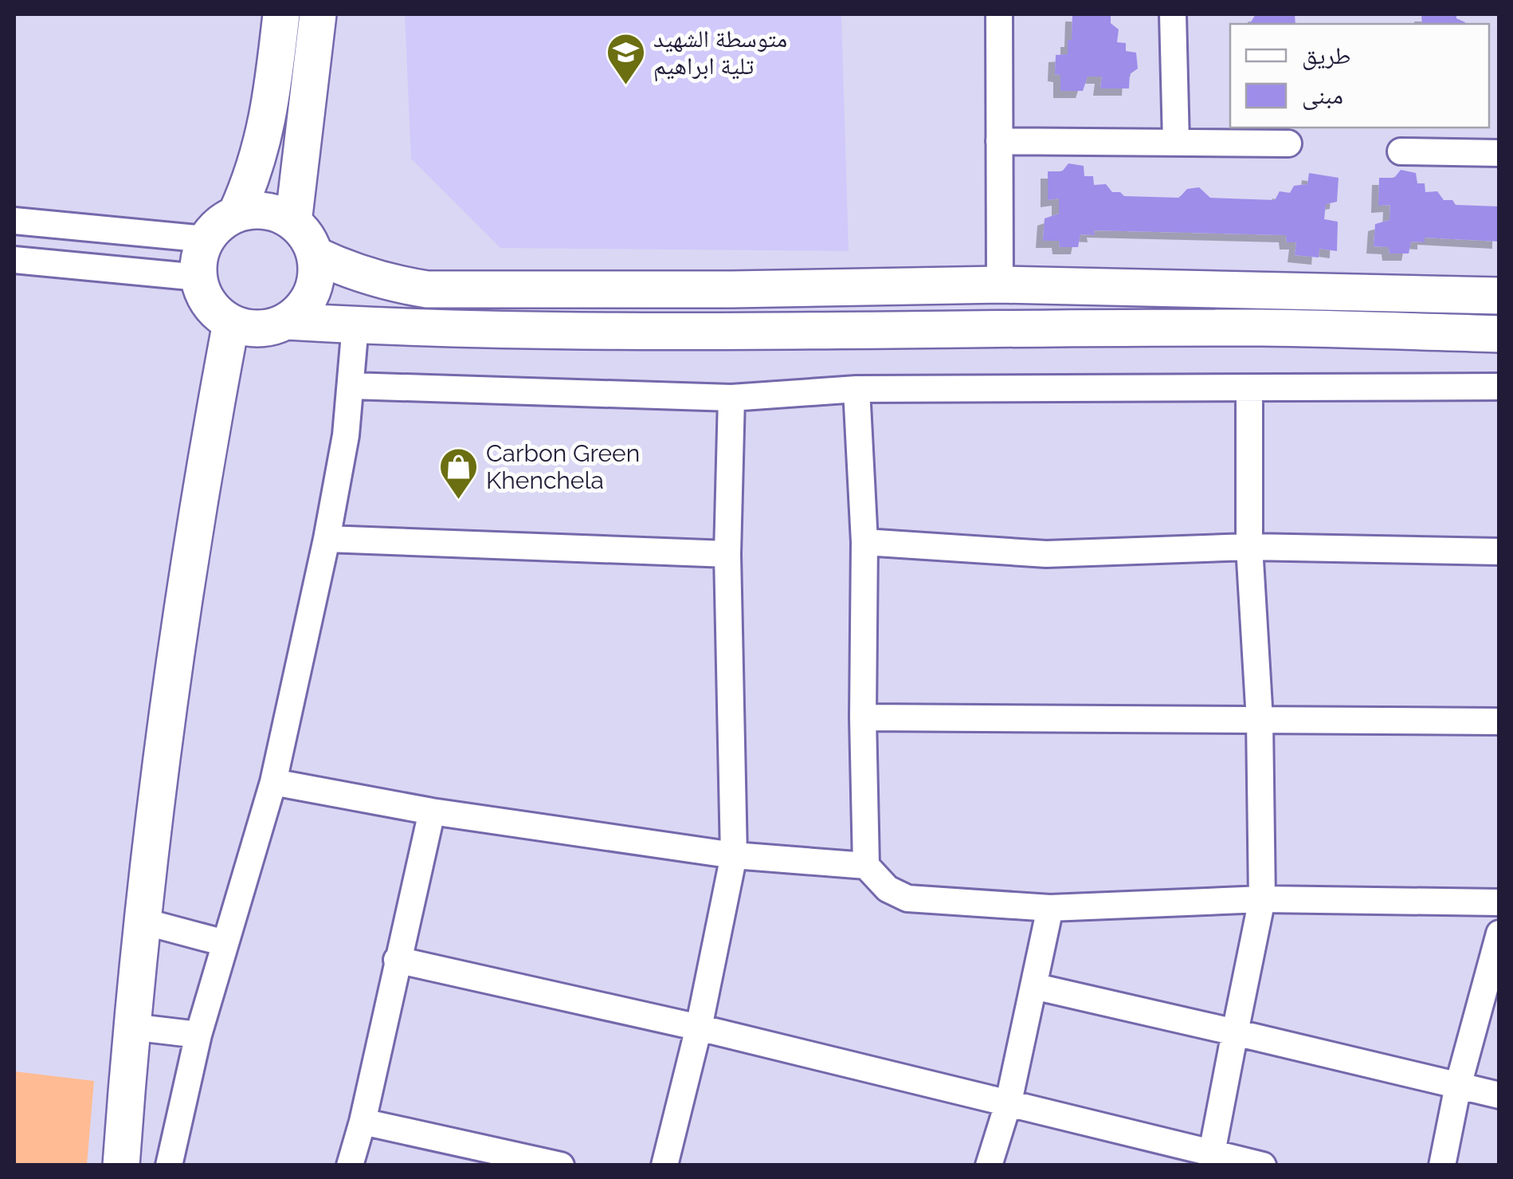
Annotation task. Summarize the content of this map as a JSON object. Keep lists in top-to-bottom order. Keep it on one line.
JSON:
{"places":{"school or university":["متوسطة الشهيد تلية ابراهيم"],"shop":["Carbon Green Khenchela"]},"legend":["طريق","مبنى"]}
